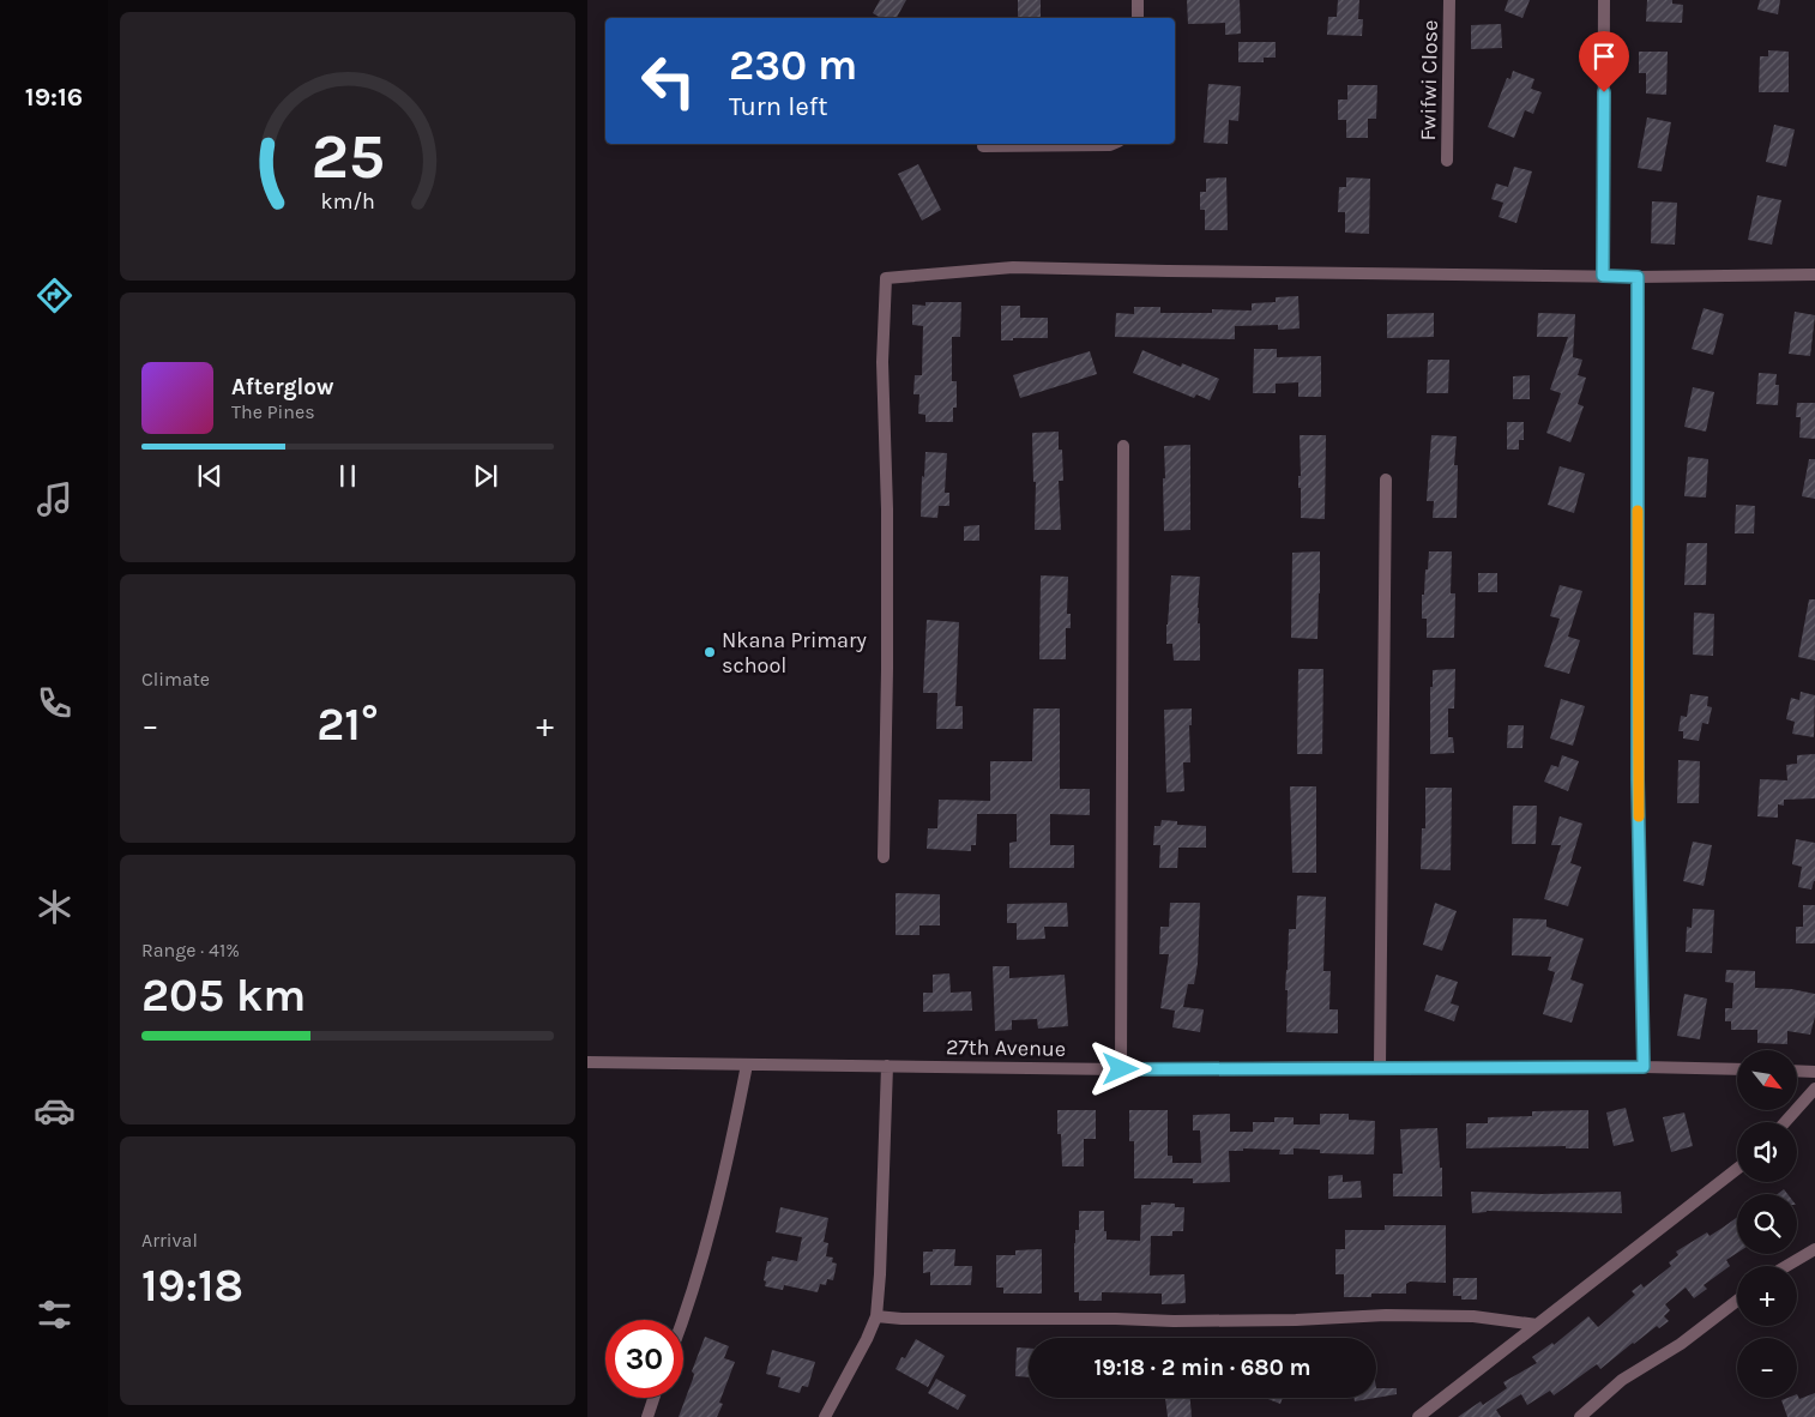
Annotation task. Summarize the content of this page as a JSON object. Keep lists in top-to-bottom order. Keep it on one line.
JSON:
{"streets":{"street":["Fwifwi Close","27th Avenue"]},"places":["Nkana Primary school"],"north":"bottom right","page":{"tabs":"19:16","turn":["230 m","Turn left"],"song":["Afterglow","The Pines"],"tile":["Climate",["Range · 41%","205 km"],["Arrival","19:18"]],"heat":["−","21°","+"],"map_buttons":["+","−"],"limit":"30","trip":"19:18 · 2 min · 680 m","gauge":["25","km/h"]}}
